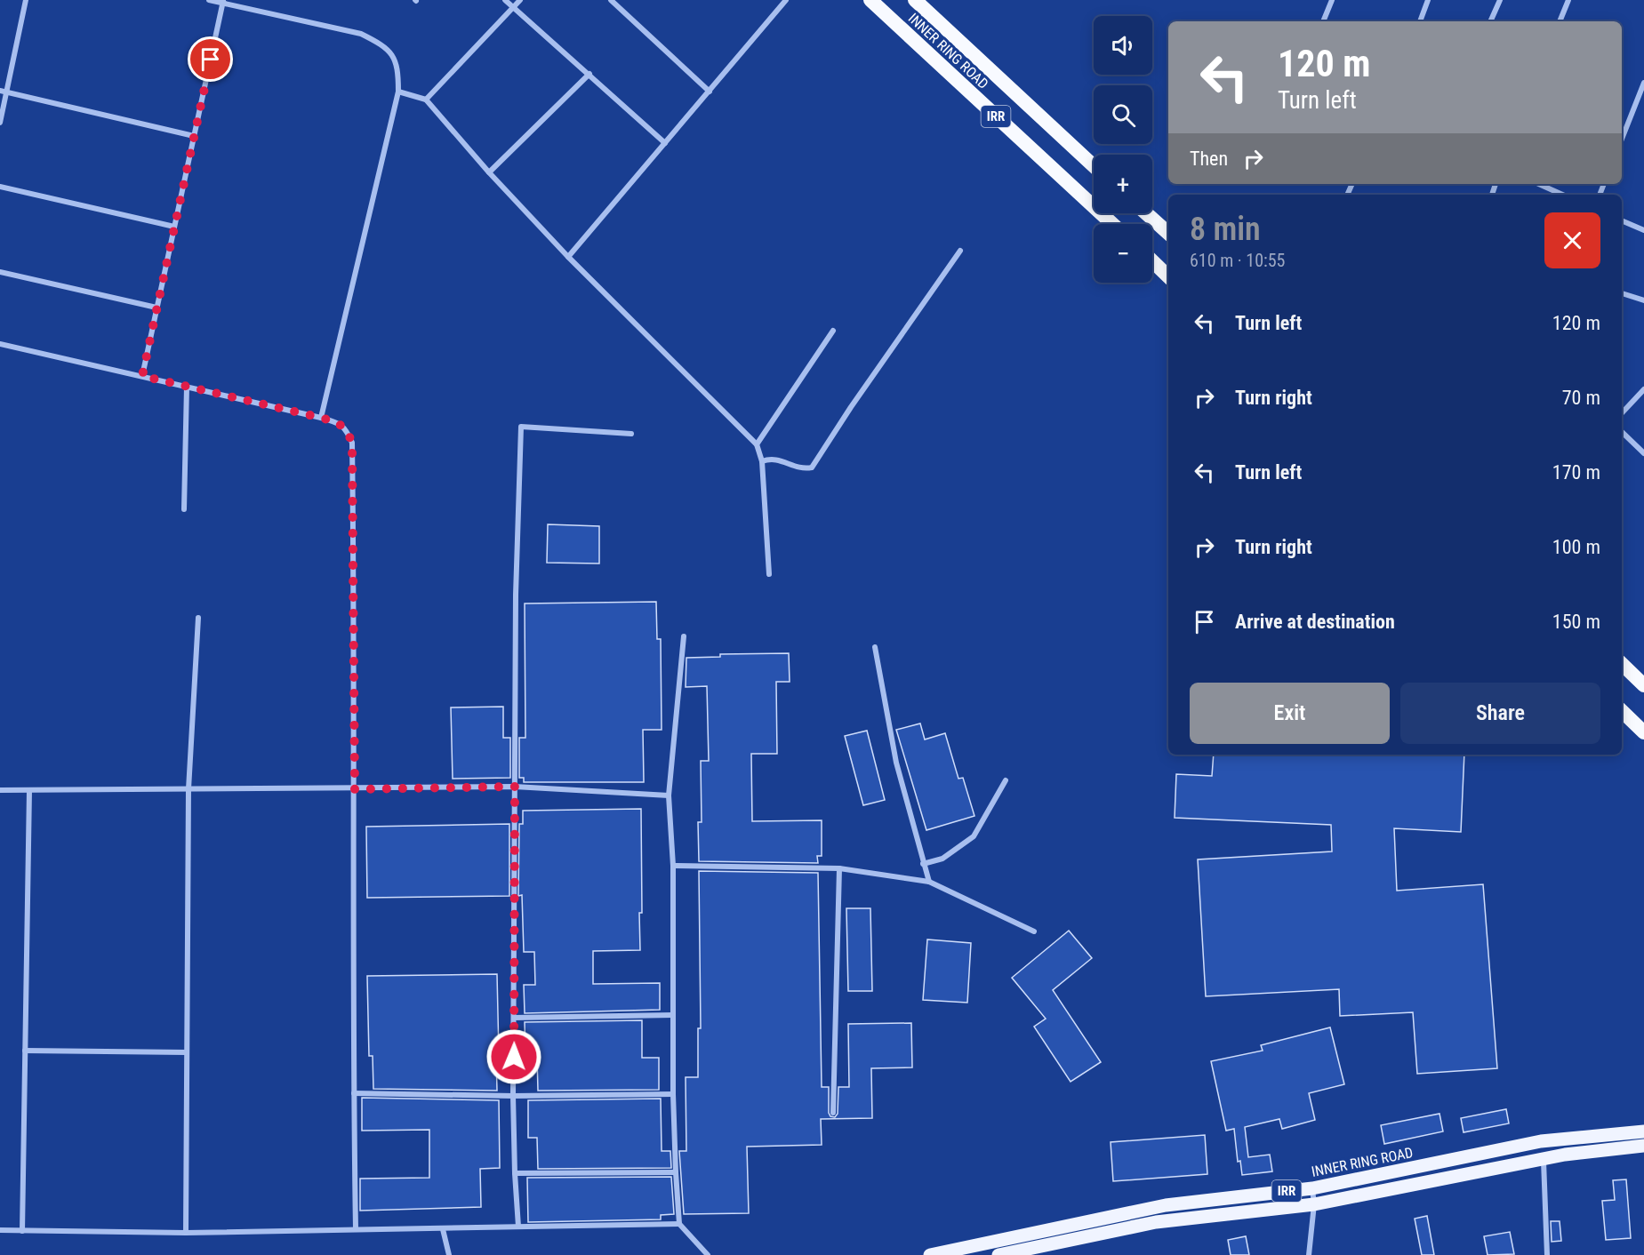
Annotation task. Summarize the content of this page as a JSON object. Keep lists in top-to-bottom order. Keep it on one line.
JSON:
{"streets":{"highway":["INNER RING ROAD","IRR"]},"page":{"map_buttons":["+","−"],"turn":["120 m","Turn left"],"then":"Then","heading":["8 min","610 m · 10:55"],"list":[{"name":"Turn left","value":"120 m"},{"name":"Turn right","value":"70 m"},{"name":"Turn left","value":"170 m"},{"name":"Turn right","value":"100 m"},{"name":"Arrive at destination","value":"150 m"}],"buttons":["Exit","Share"]}}
